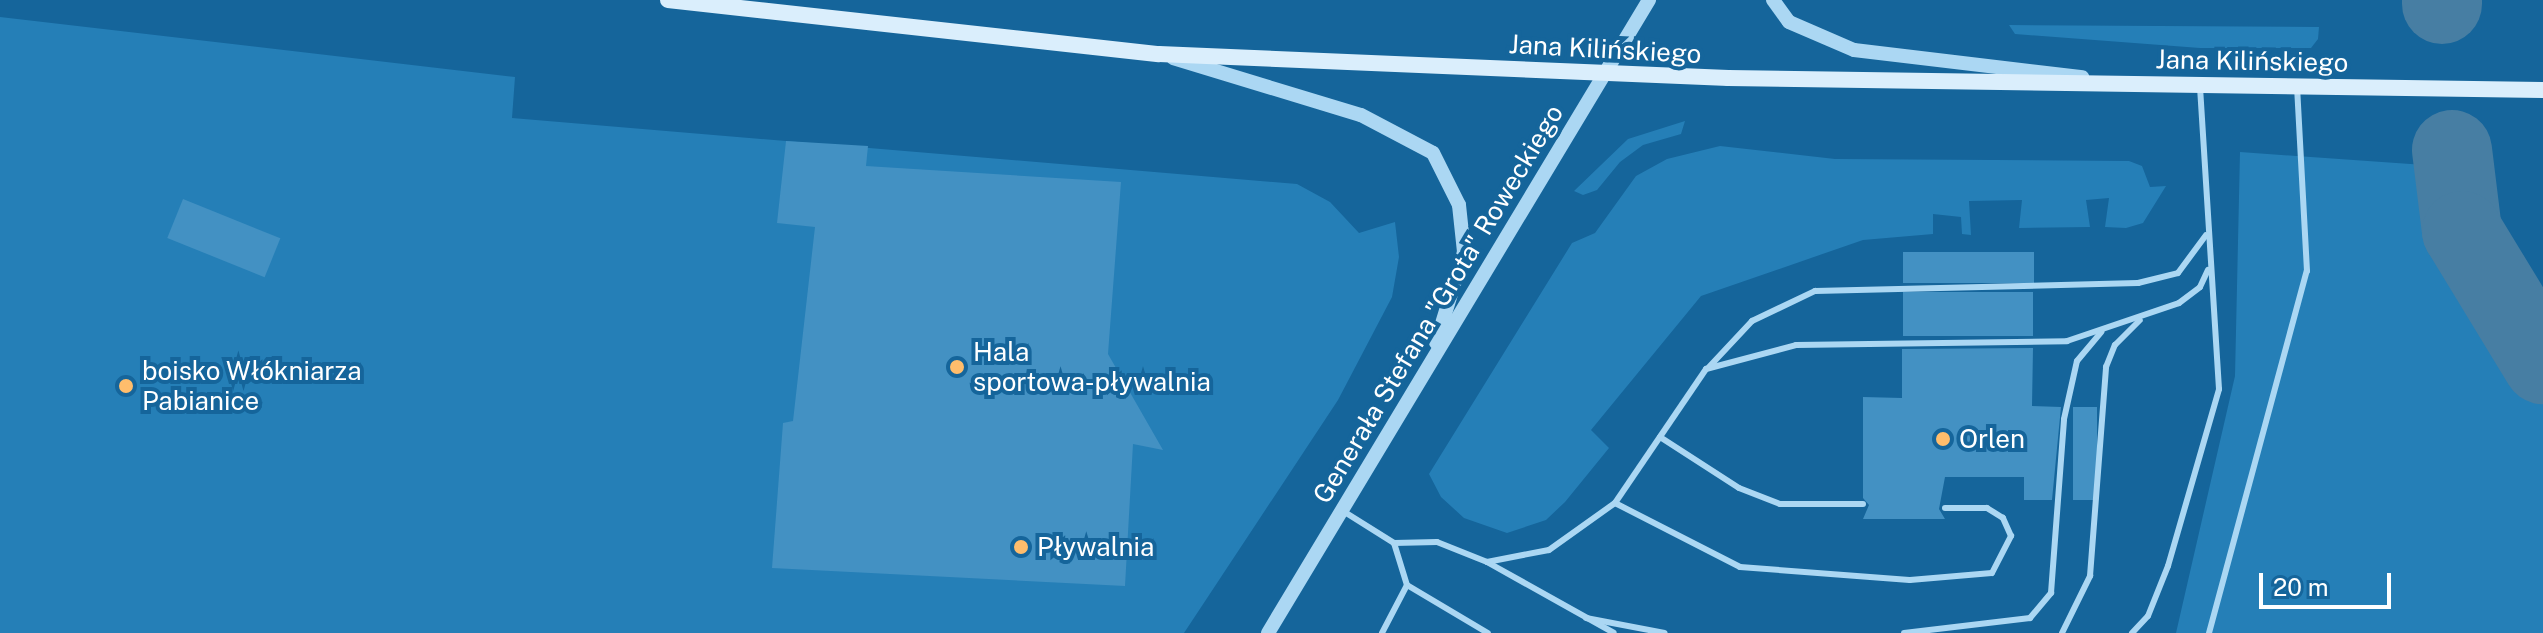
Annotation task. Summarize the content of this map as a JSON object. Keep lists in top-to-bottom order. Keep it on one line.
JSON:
{"streets":{"main road":["Jana Kilińskiego"],"street":["Generała Stefana \"Grota\" Roweckiego"]},"crossings":[["Jana Kilińskiego","Generała Stefana \"Grota\" Roweckiego"]],"places":["Hala sportowa-pływalnia","boisko Włókniarza Pabianice","Orlen","Pływalnia"],"scale_bar":"20 m"}
